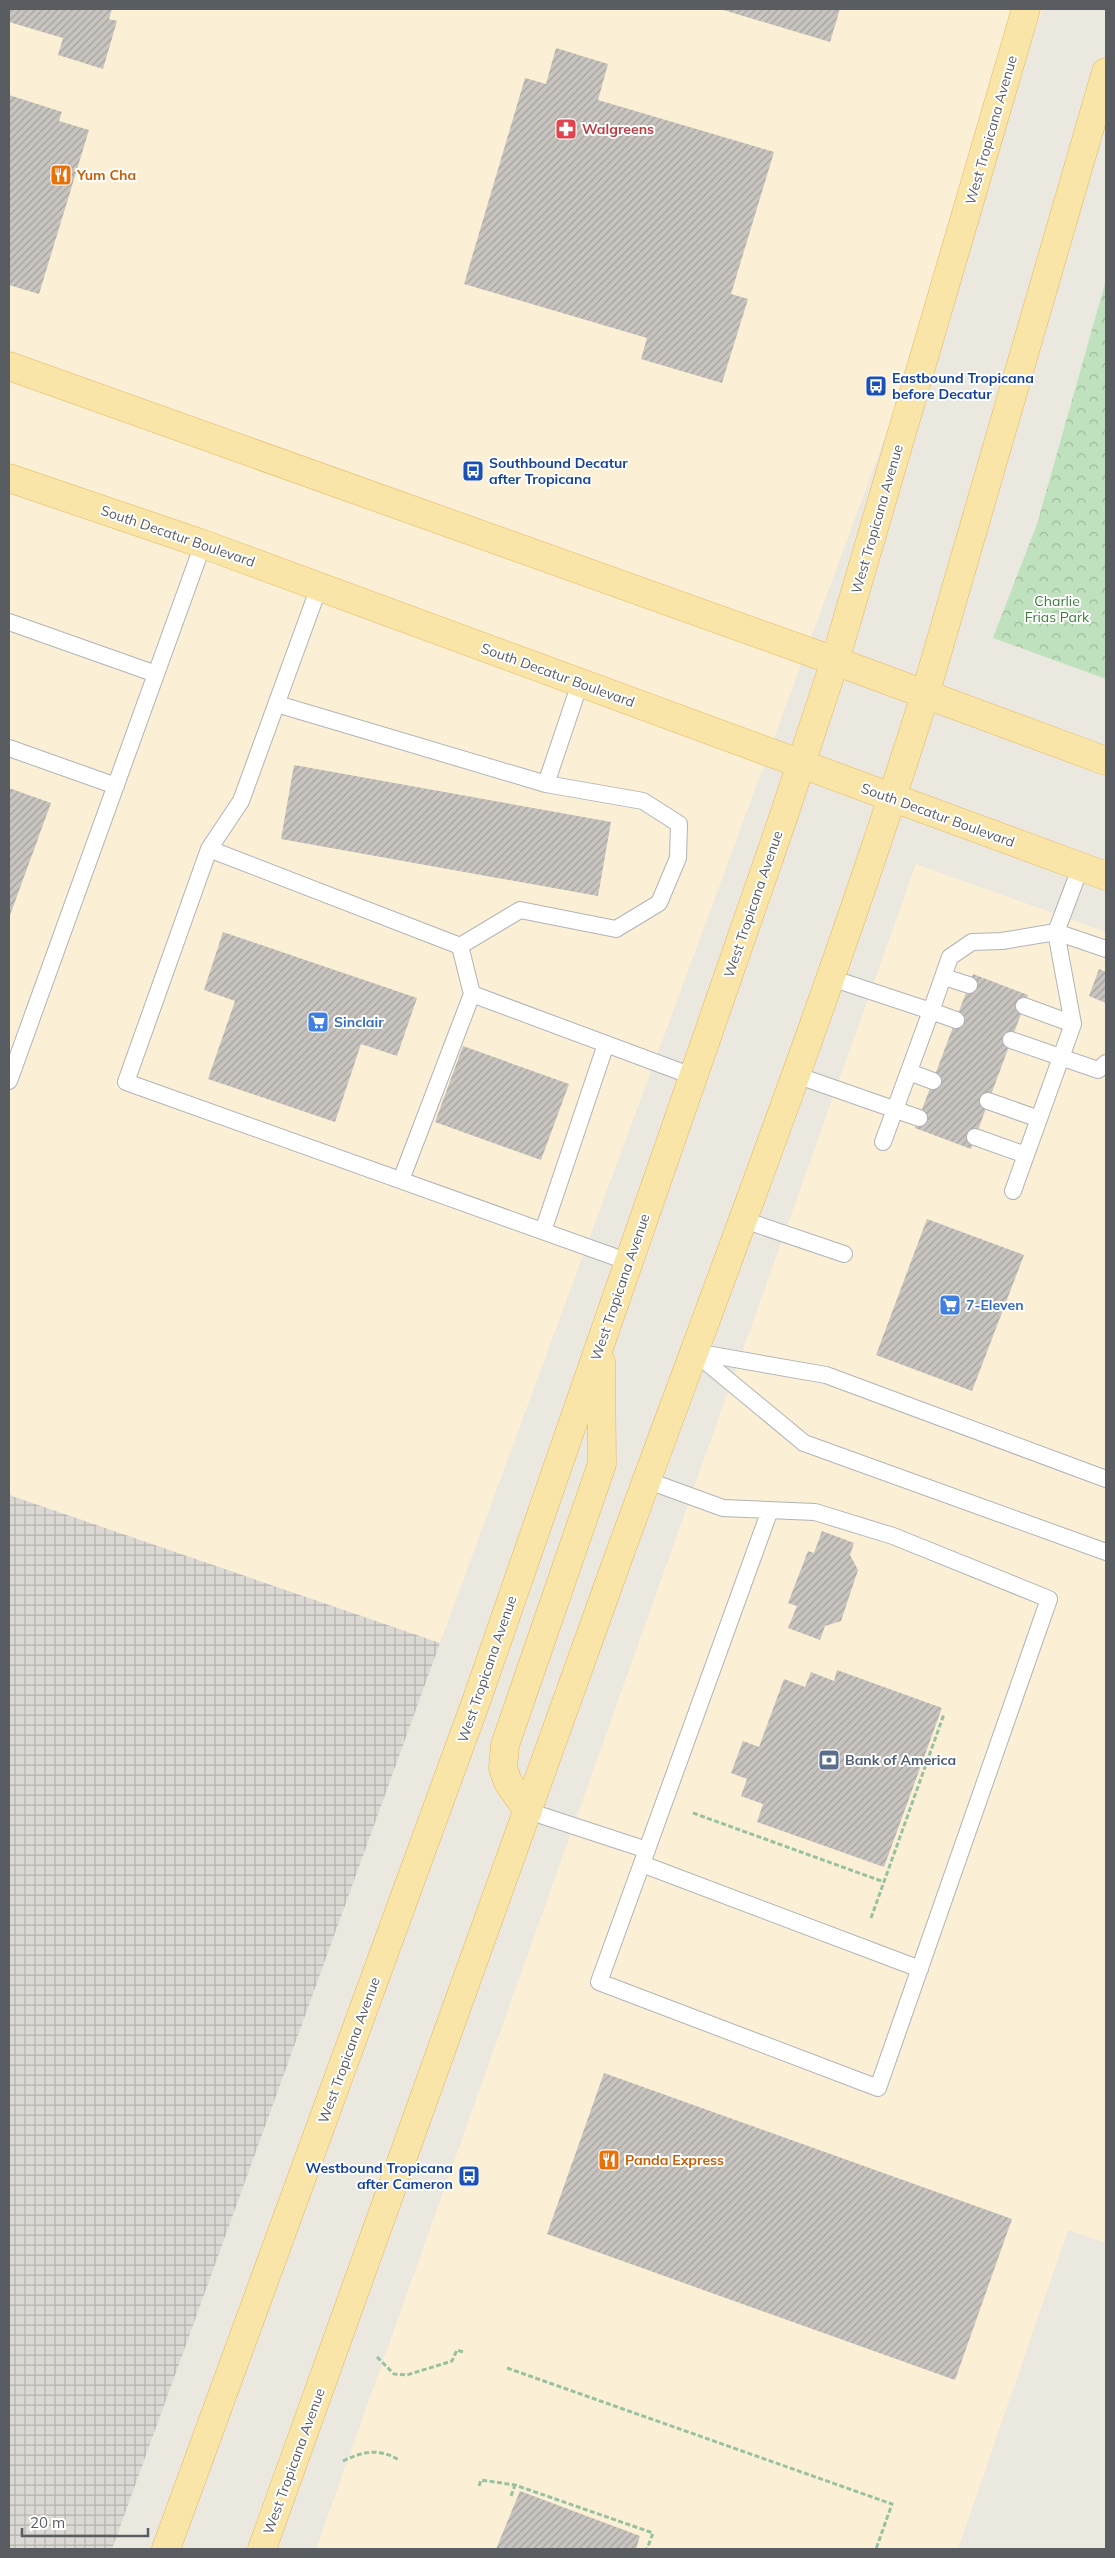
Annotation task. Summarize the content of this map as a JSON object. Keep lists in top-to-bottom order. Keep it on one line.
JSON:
{"streets":{"main road":["West Tropicana Avenue","South Decatur Boulevard"]},"crossings":[["West Tropicana Avenue","South Decatur Boulevard"]],"parks":["Charlie Frias Park"],"places":{"pharmacy":["Walgreens"],"restaurant":["Yum Cha","Panda Express"],"bus stop":["Eastbound Tropicana before Decatur","Southbound Decatur after Tropicana","Westbound Tropicana after Cameron"],"supermarket":["Sinclair","7-Eleven"],"bank":["Bank of America"]},"scale_bar":"20 m"}
